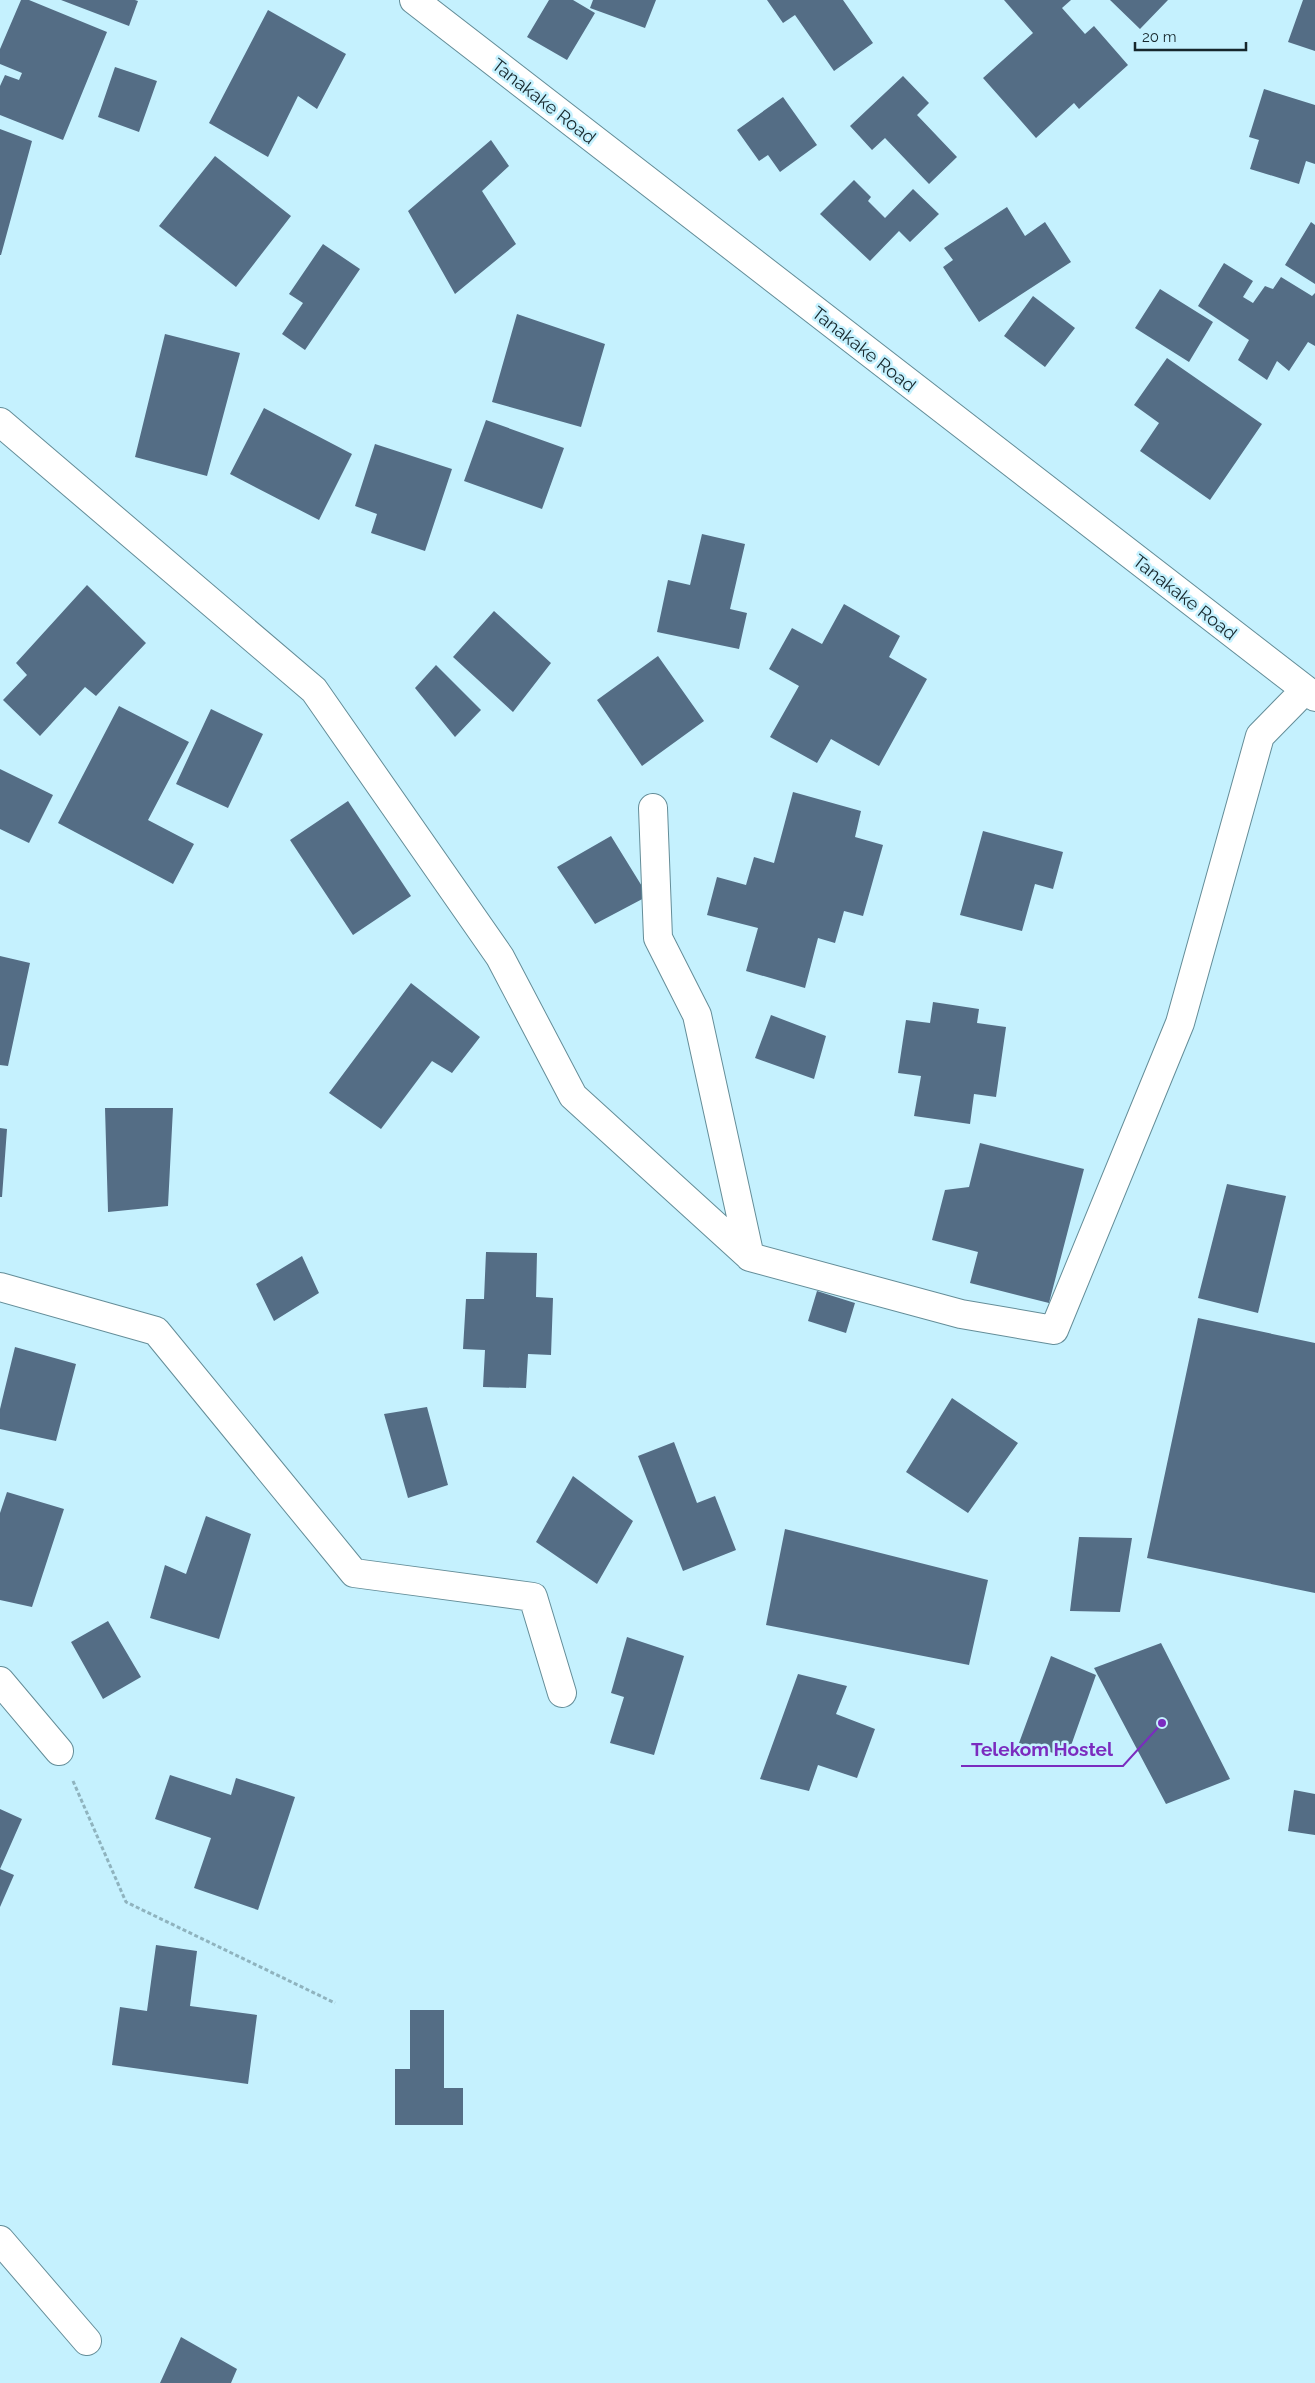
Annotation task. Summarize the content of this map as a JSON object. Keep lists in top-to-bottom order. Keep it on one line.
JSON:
{"streets":{"street":["Tanakake Road"]},"places":["Telekom Hostel"],"scale_bar":"20 m"}
